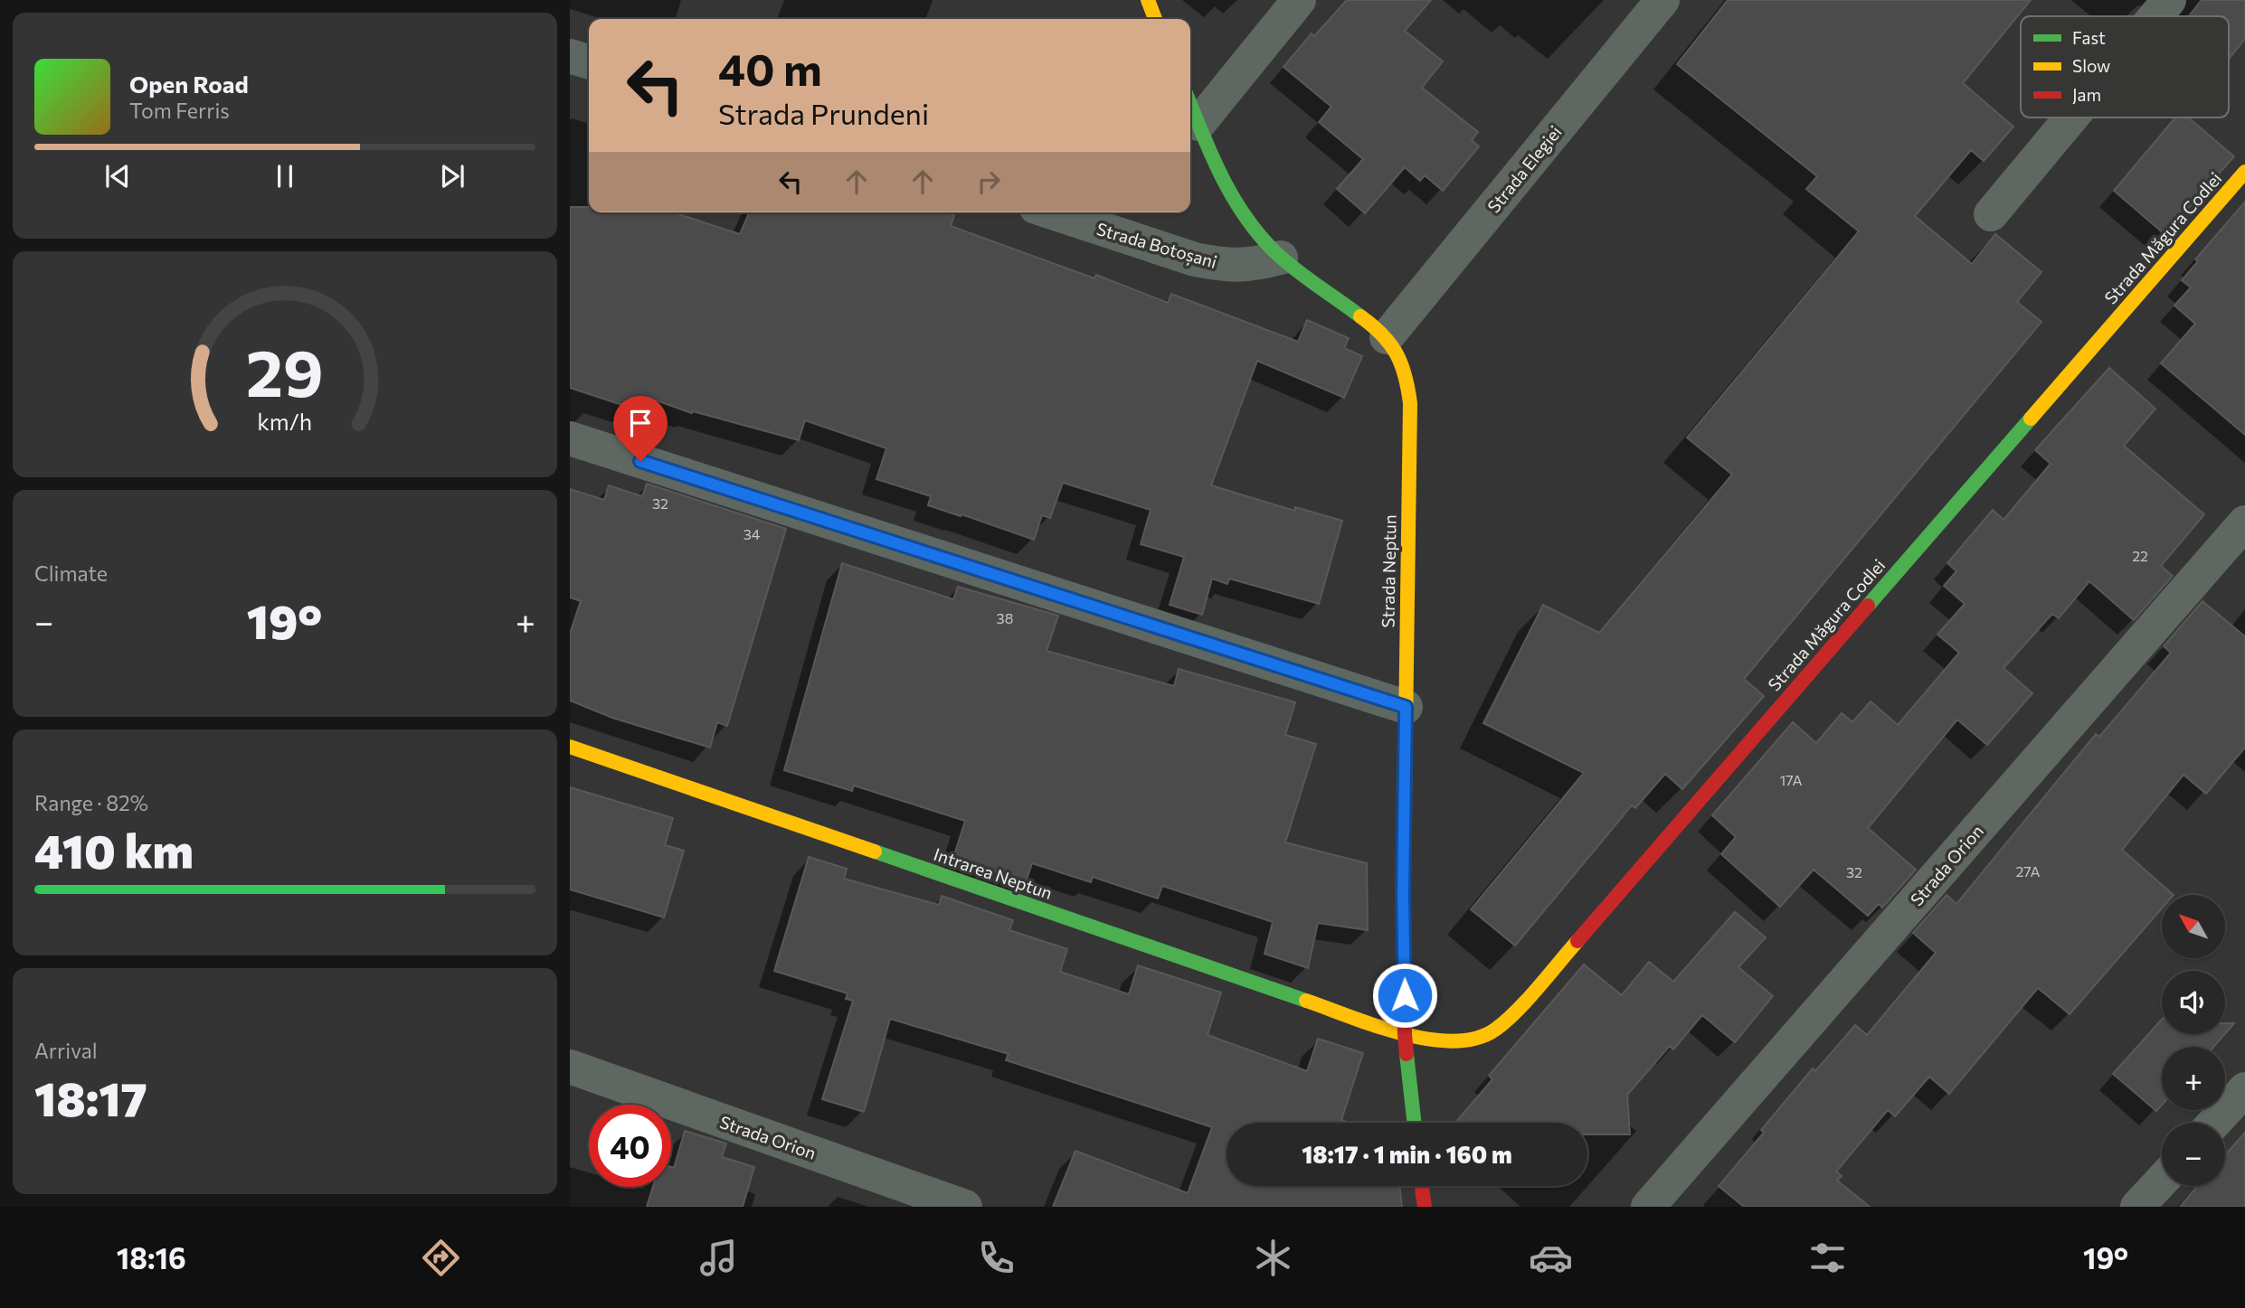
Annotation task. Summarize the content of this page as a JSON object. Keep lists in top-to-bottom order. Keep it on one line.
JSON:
{"streets":{"street":["Strada Elegiei","Strada Măgura Codlei","Strada Botoșani","Strada Neptun","Strada Orion","Intrarea Neptun"]},"crossings":[["Strada Elegiei","Strada Neptun"],["Strada Măgura Codlei","Strada Neptun"],["Strada Măgura Codlei","Intrarea Neptun"],["Strada Botoșani","Strada Neptun"],["Strada Neptun","Intrarea Neptun"]],"house_numbers":["32","34","22","38","17A","27A","32"],"legend":["Fast","Slow","Jam"],"north":"top left","page":{"turn":["40 m","Strada Prundeni"],"song":["Open Road","Tom Ferris"],"tile":["Climate",["Range · 82%","410 km"],["Arrival","18:17"]],"heat":["−","19°","+"],"map_buttons":["+","−"],"limit":"40","trip":"18:17 · 1 min · 160 m","tabs":["18:16","19°"],"gauge":["29","km/h"]}}
